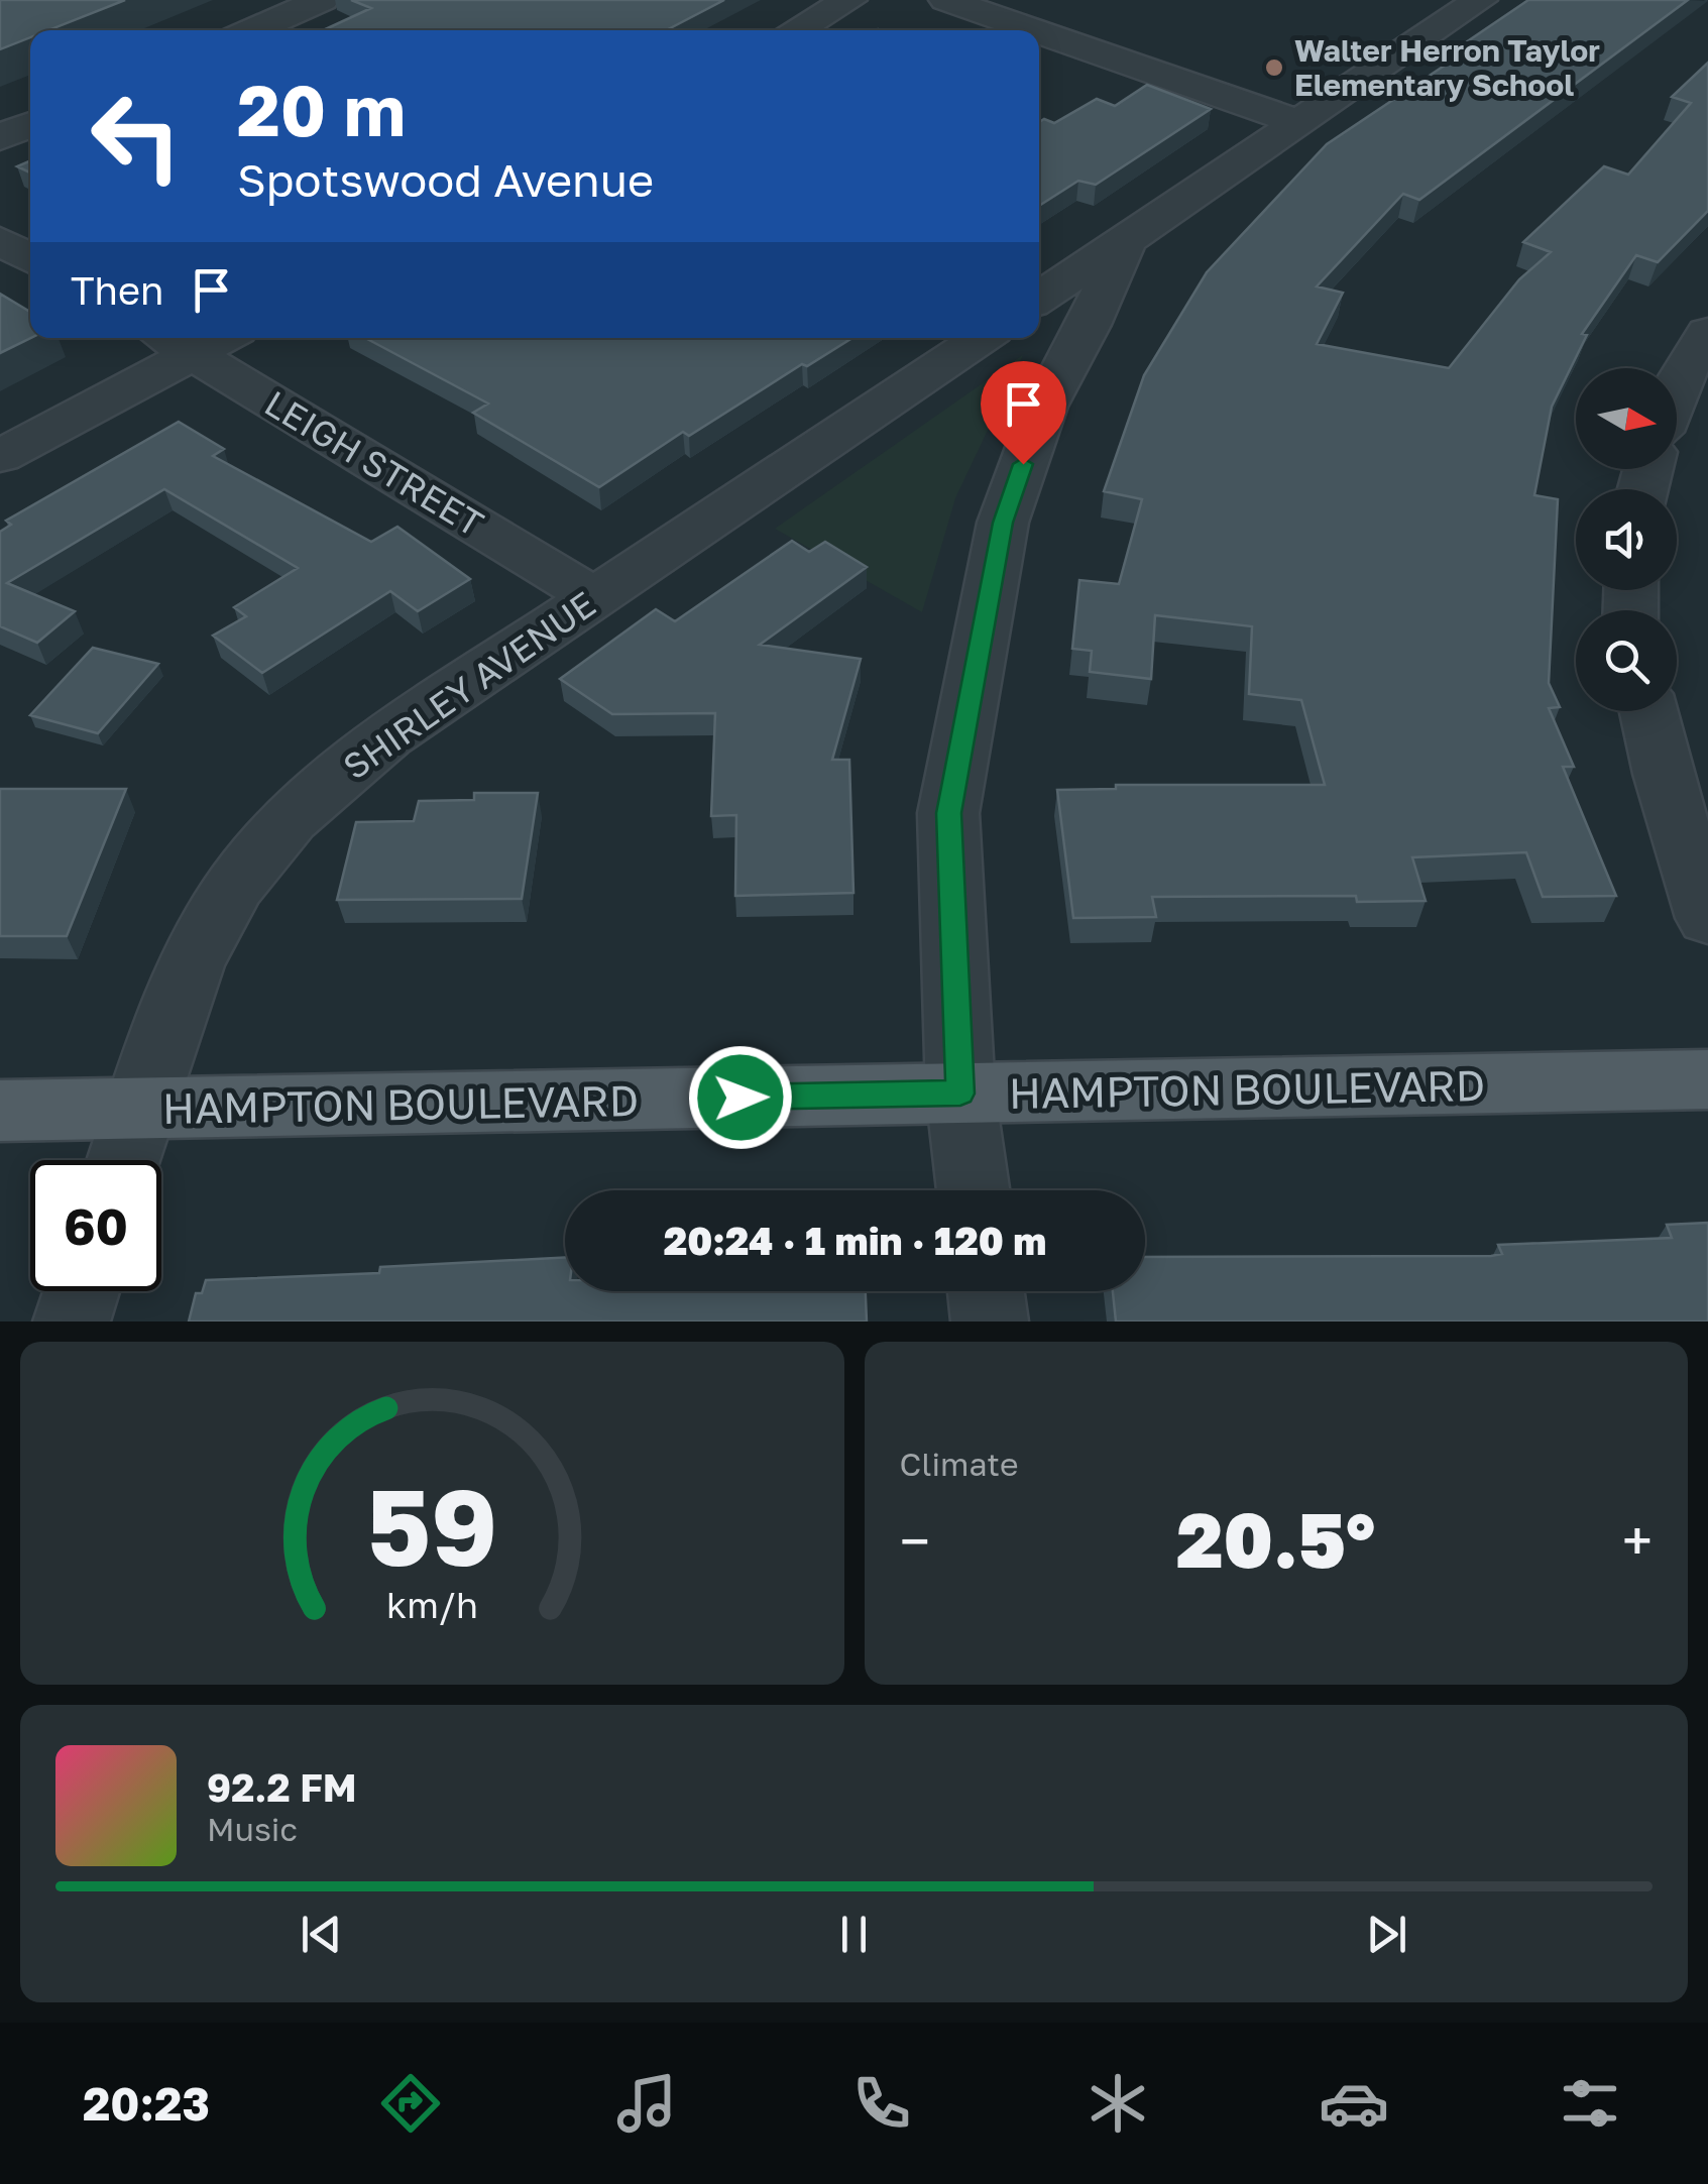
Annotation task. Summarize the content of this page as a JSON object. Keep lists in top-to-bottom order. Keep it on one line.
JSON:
{"streets":{"main road":["HAMPTON BOULEVARD"],"street":["LEIGH STREET","SHIRLEY AVENUE"]},"crossings":[["LEIGH STREET","SHIRLEY AVENUE"],["SHIRLEY AVENUE","HAMPTON BOULEVARD"]],"places":["Walter Herron Taylor Elementary School"],"north":"right","page":{"turn":["20 m","Spotswood Avenue"],"then":"Then","limit":"60","trip":"20:24 · 1 min · 120 m","tile":"Climate","heat":["−","20.5°","+"],"song":["92.2 FM","Music"],"tabs":"20:23","gauge":["59","km/h"]}}
